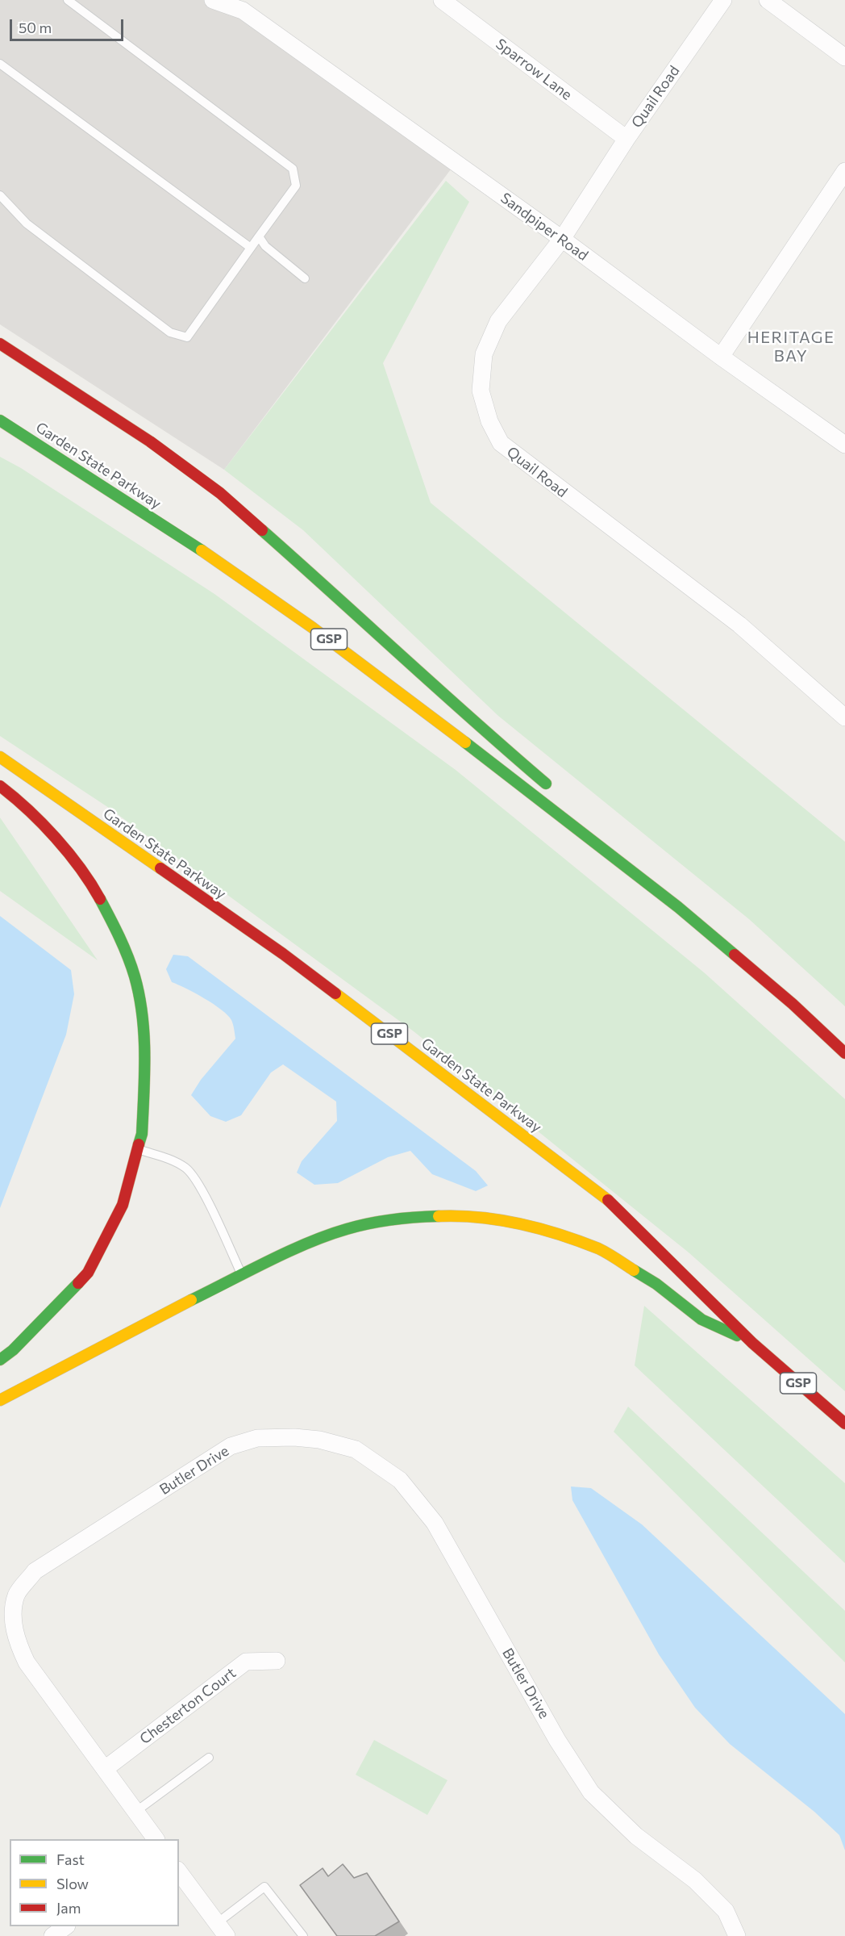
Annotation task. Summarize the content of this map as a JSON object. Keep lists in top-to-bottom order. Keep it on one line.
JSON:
{"streets":{"highway":["Garden State Parkway","GSP"],"street":["Sparrow Lane","Quail Road","Sandpiper Road","Butler Drive","Chesterton Court"]},"crossings":[["Sparrow Lane","Quail Road"],["Quail Road","Sandpiper Road"],["Butler Drive","Chesterton Court"]],"districts":["HERITAGE BAY"],"legend":["Fast","Slow","Jam"],"scale_bar":"50 m"}
